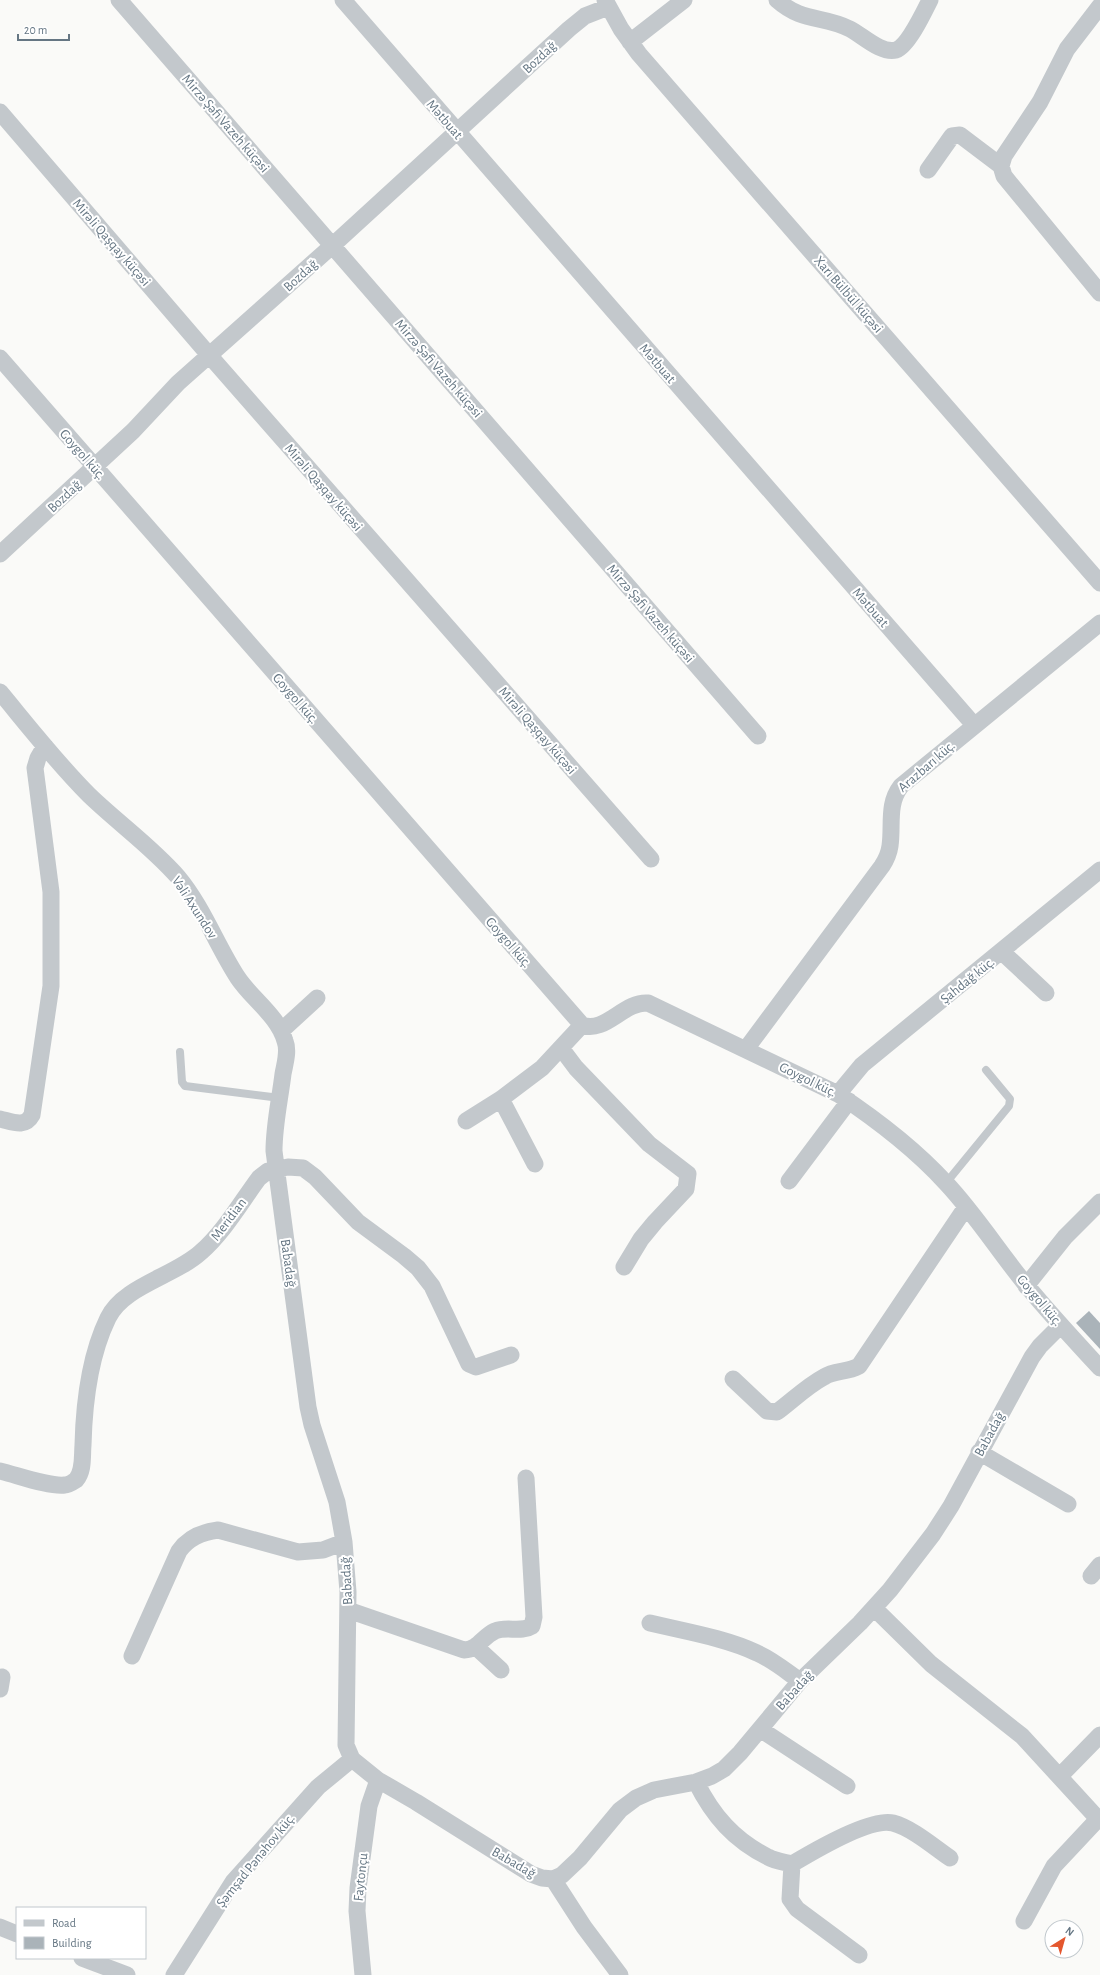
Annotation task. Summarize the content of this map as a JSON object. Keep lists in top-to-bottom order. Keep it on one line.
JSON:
{"streets":{"street":["Bozdağ","Mətbuat","Mirzə Şəfi Vazeh küçəsi","Mirəli Qaşqay küçəsi","Xarı Bülbül küçəsi","Goygol küç.","Arazbarı küç.","Vəli Axundov","Şahdağ küç.","Meridian","Babadağ","Şəmşad Pənəhov küç.","Faytonçu"]},"crossings":[["Bozdağ","Mətbuat"],["Bozdağ","Mirzə Şəfi Vazeh küçəsi"],["Bozdağ","Mirəli Qaşqay küçəsi"],["Bozdağ","Xarı Bülbül küçəsi"],["Bozdağ","Goygol küç."],["Mətbuat","Arazbarı küç."],["Goygol küç.","Arazbarı küç."],["Goygol küç.","Şahdağ küç."],["Goygol küç.","Babadağ"],["Vəli Axundov","Meridian"],["Vəli Axundov","Babadağ"],["Meridian","Babadağ"],["Babadağ","Şəmşad Pənəhov küç."],["Babadağ","Faytonçu"]],"legend":["Road","Building"],"scale_bar":"20 m","north":"top right"}
